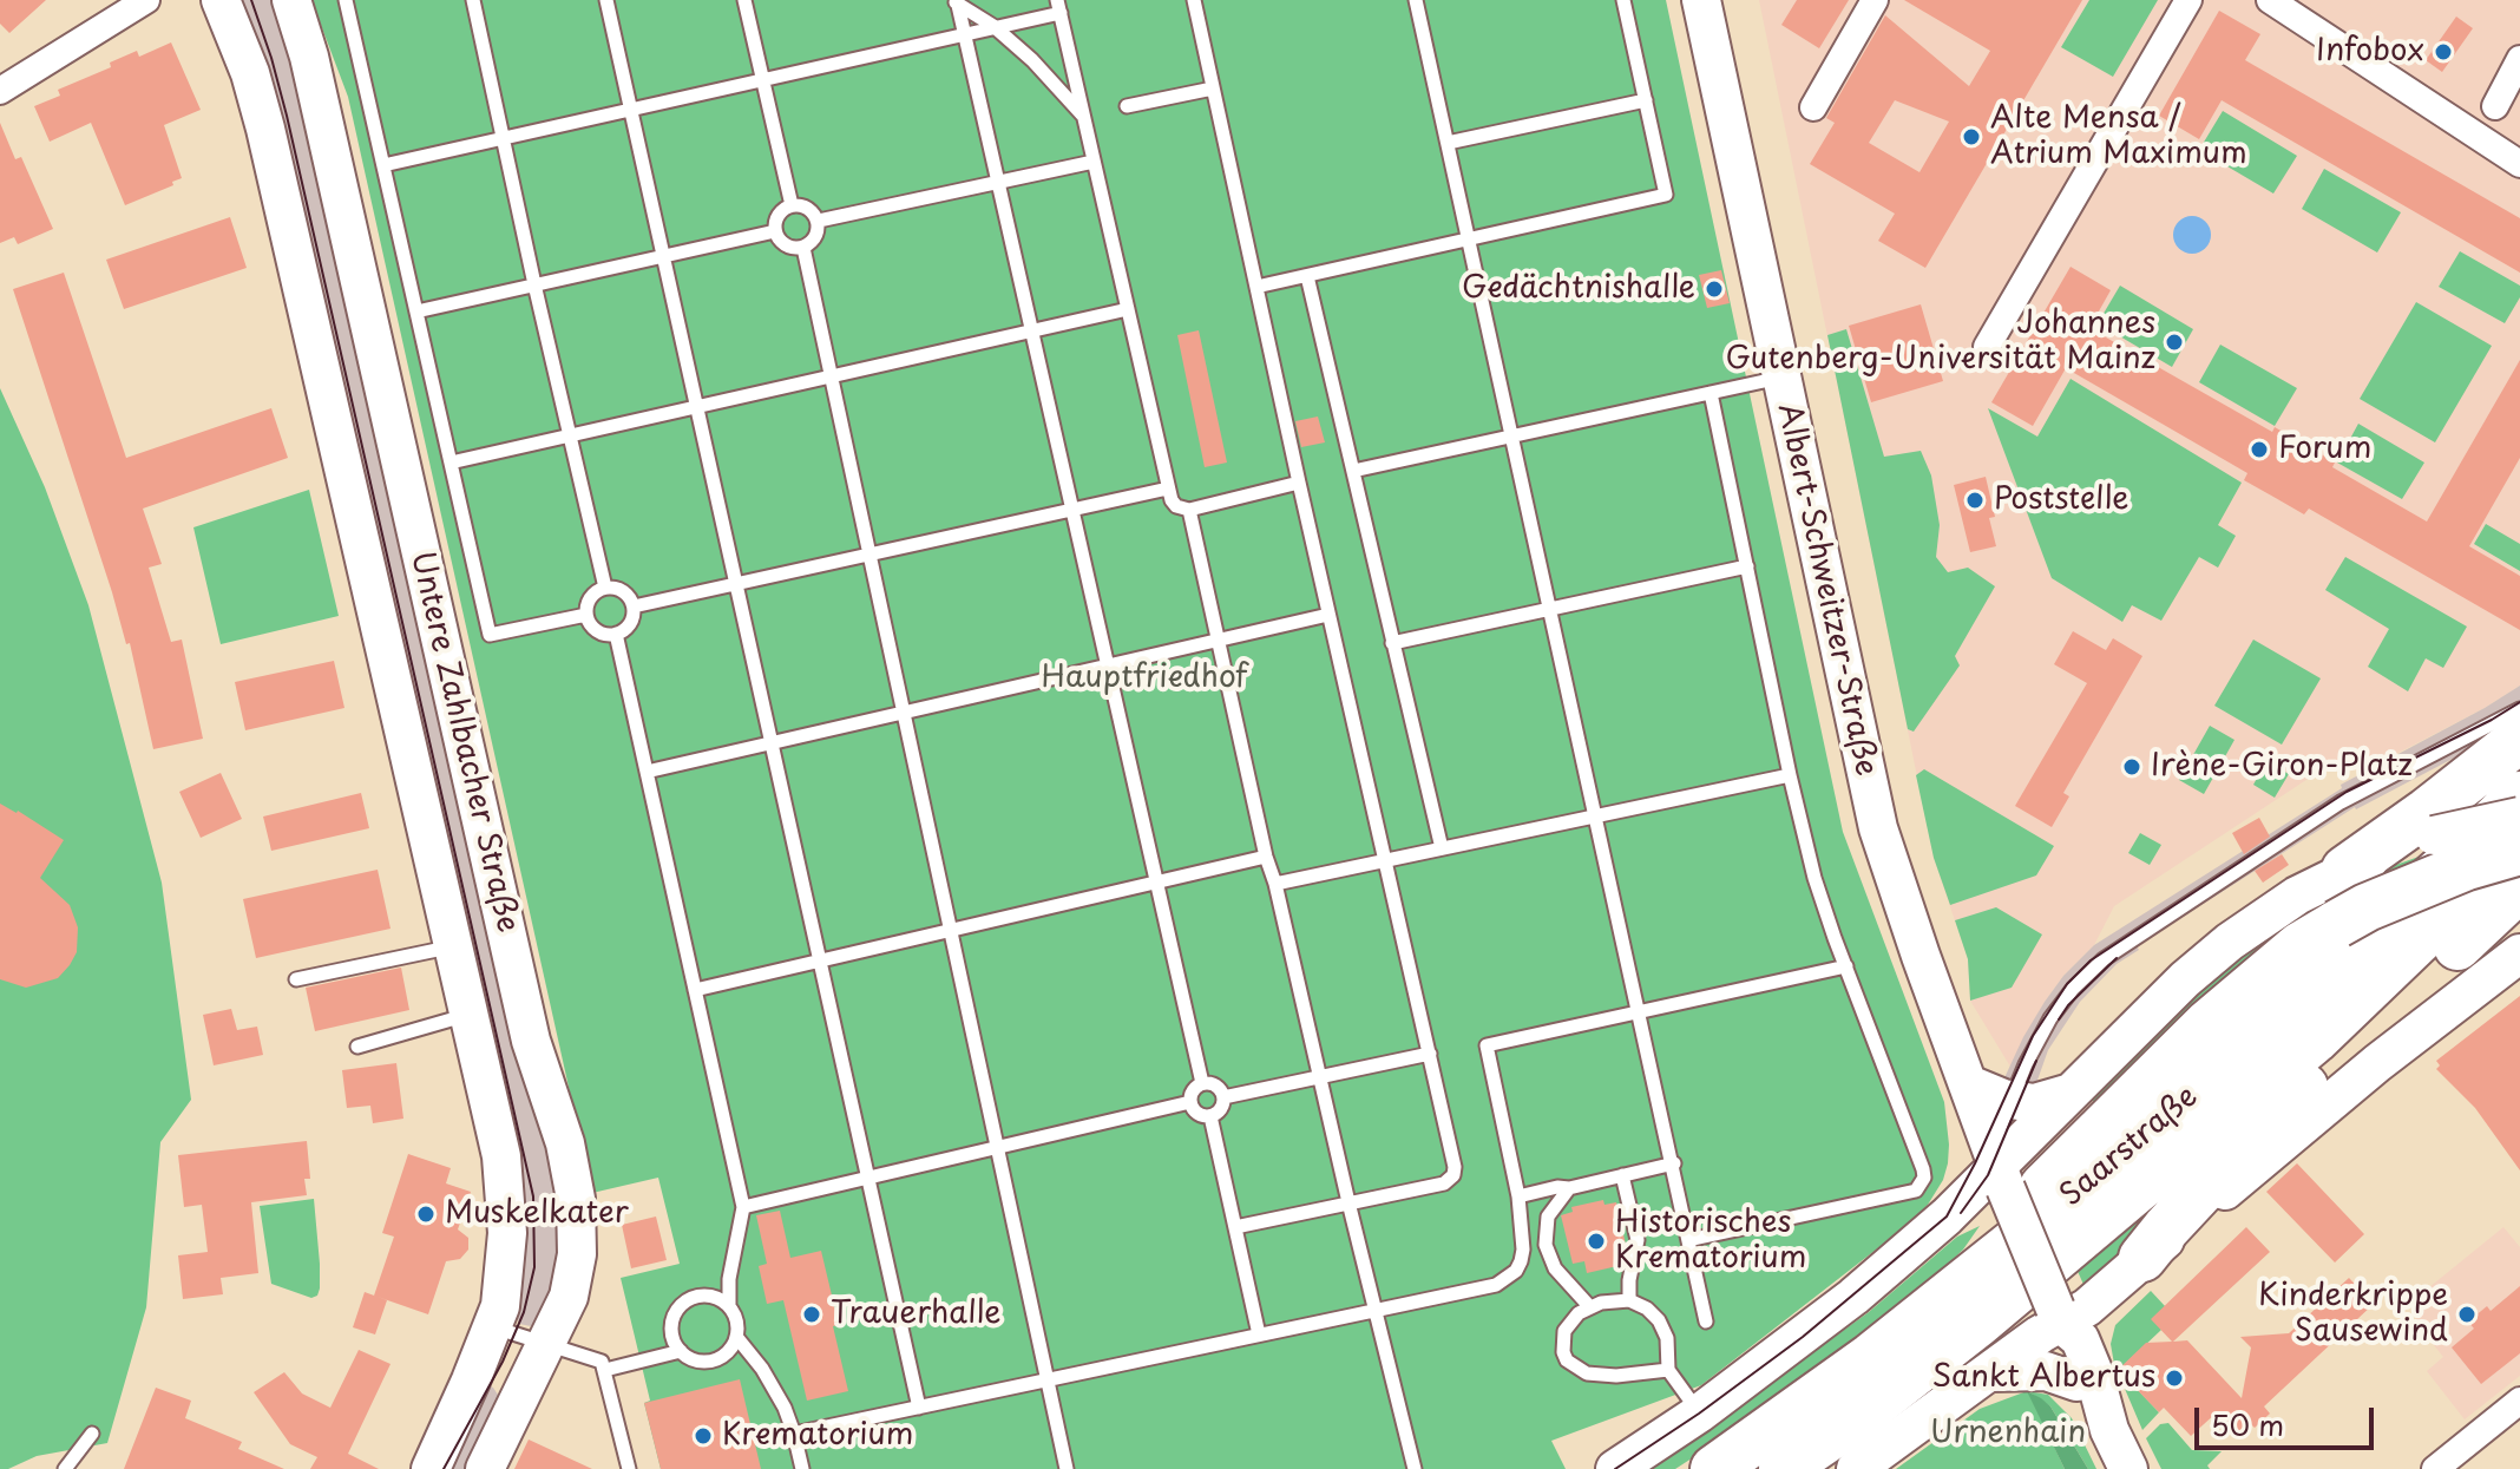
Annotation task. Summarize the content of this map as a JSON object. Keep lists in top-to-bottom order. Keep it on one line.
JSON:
{"streets":{"highway":["Saarstraße"],"street":["Albert-Schweitzer-Straße","Untere Zahlbacher Straße"]},"parks":["Hauptfriedhof","Urnenhain"],"places":["Infobox","Alte Mensa / Atrium Maximum","Gedächtnishalle","Johannes Gutenberg-Universität Mainz","Forum","Poststelle","Irène-Giron-Platz","Muskelkater","Historisches Krematorium","Trauerhalle","Kinderkrippe Sausewind","Sankt Albertus","Krematorium"],"scale_bar":"50 m"}
